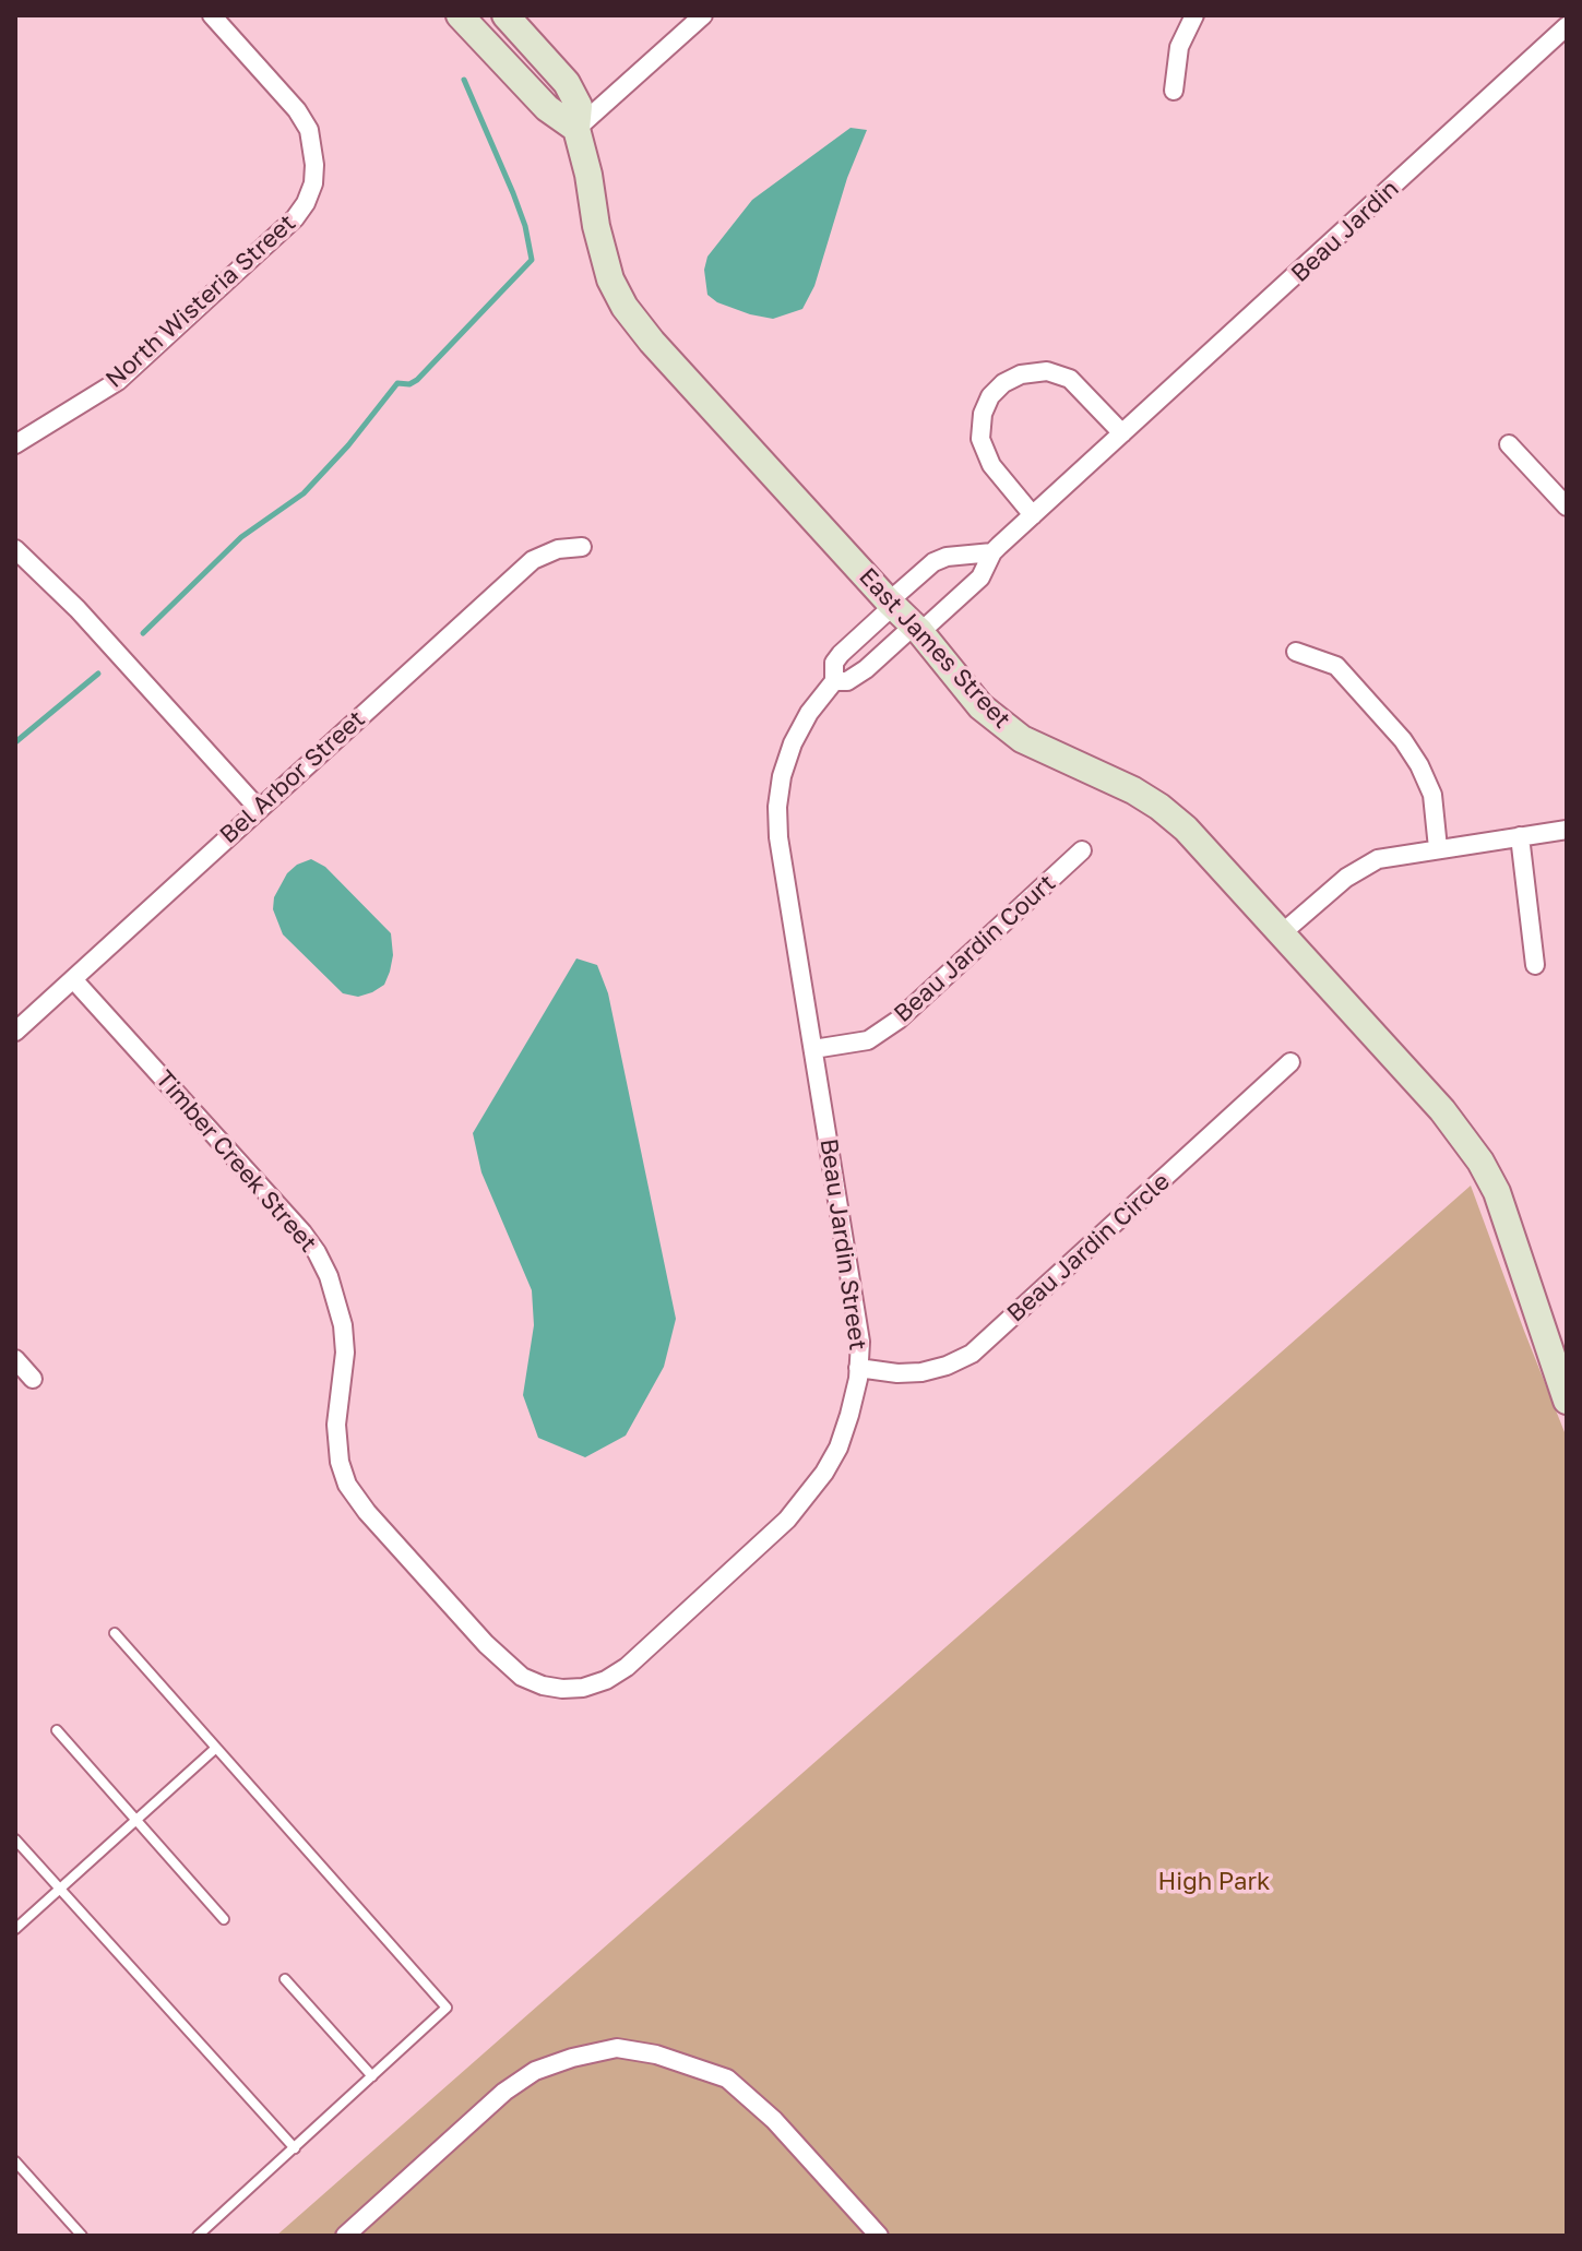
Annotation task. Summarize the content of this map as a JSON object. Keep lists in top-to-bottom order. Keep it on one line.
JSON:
{"streets":{"street":["Beau Jardin","North Wisteria Street","East James Street","Bel Arbor Street","Beau Jardin Court","Timber Creek Street","Beau Jardin Street","Beau Jardin Circle"]},"crossings":[["Beau Jardin","East James Street"],["Beau Jardin","Beau Jardin Street"],["Bel Arbor Street","Timber Creek Street"],["Beau Jardin Court","Beau Jardin Street"],["Timber Creek Street","Beau Jardin Street"],["Beau Jardin Street","Beau Jardin Circle"]],"parks":["High Park"]}
